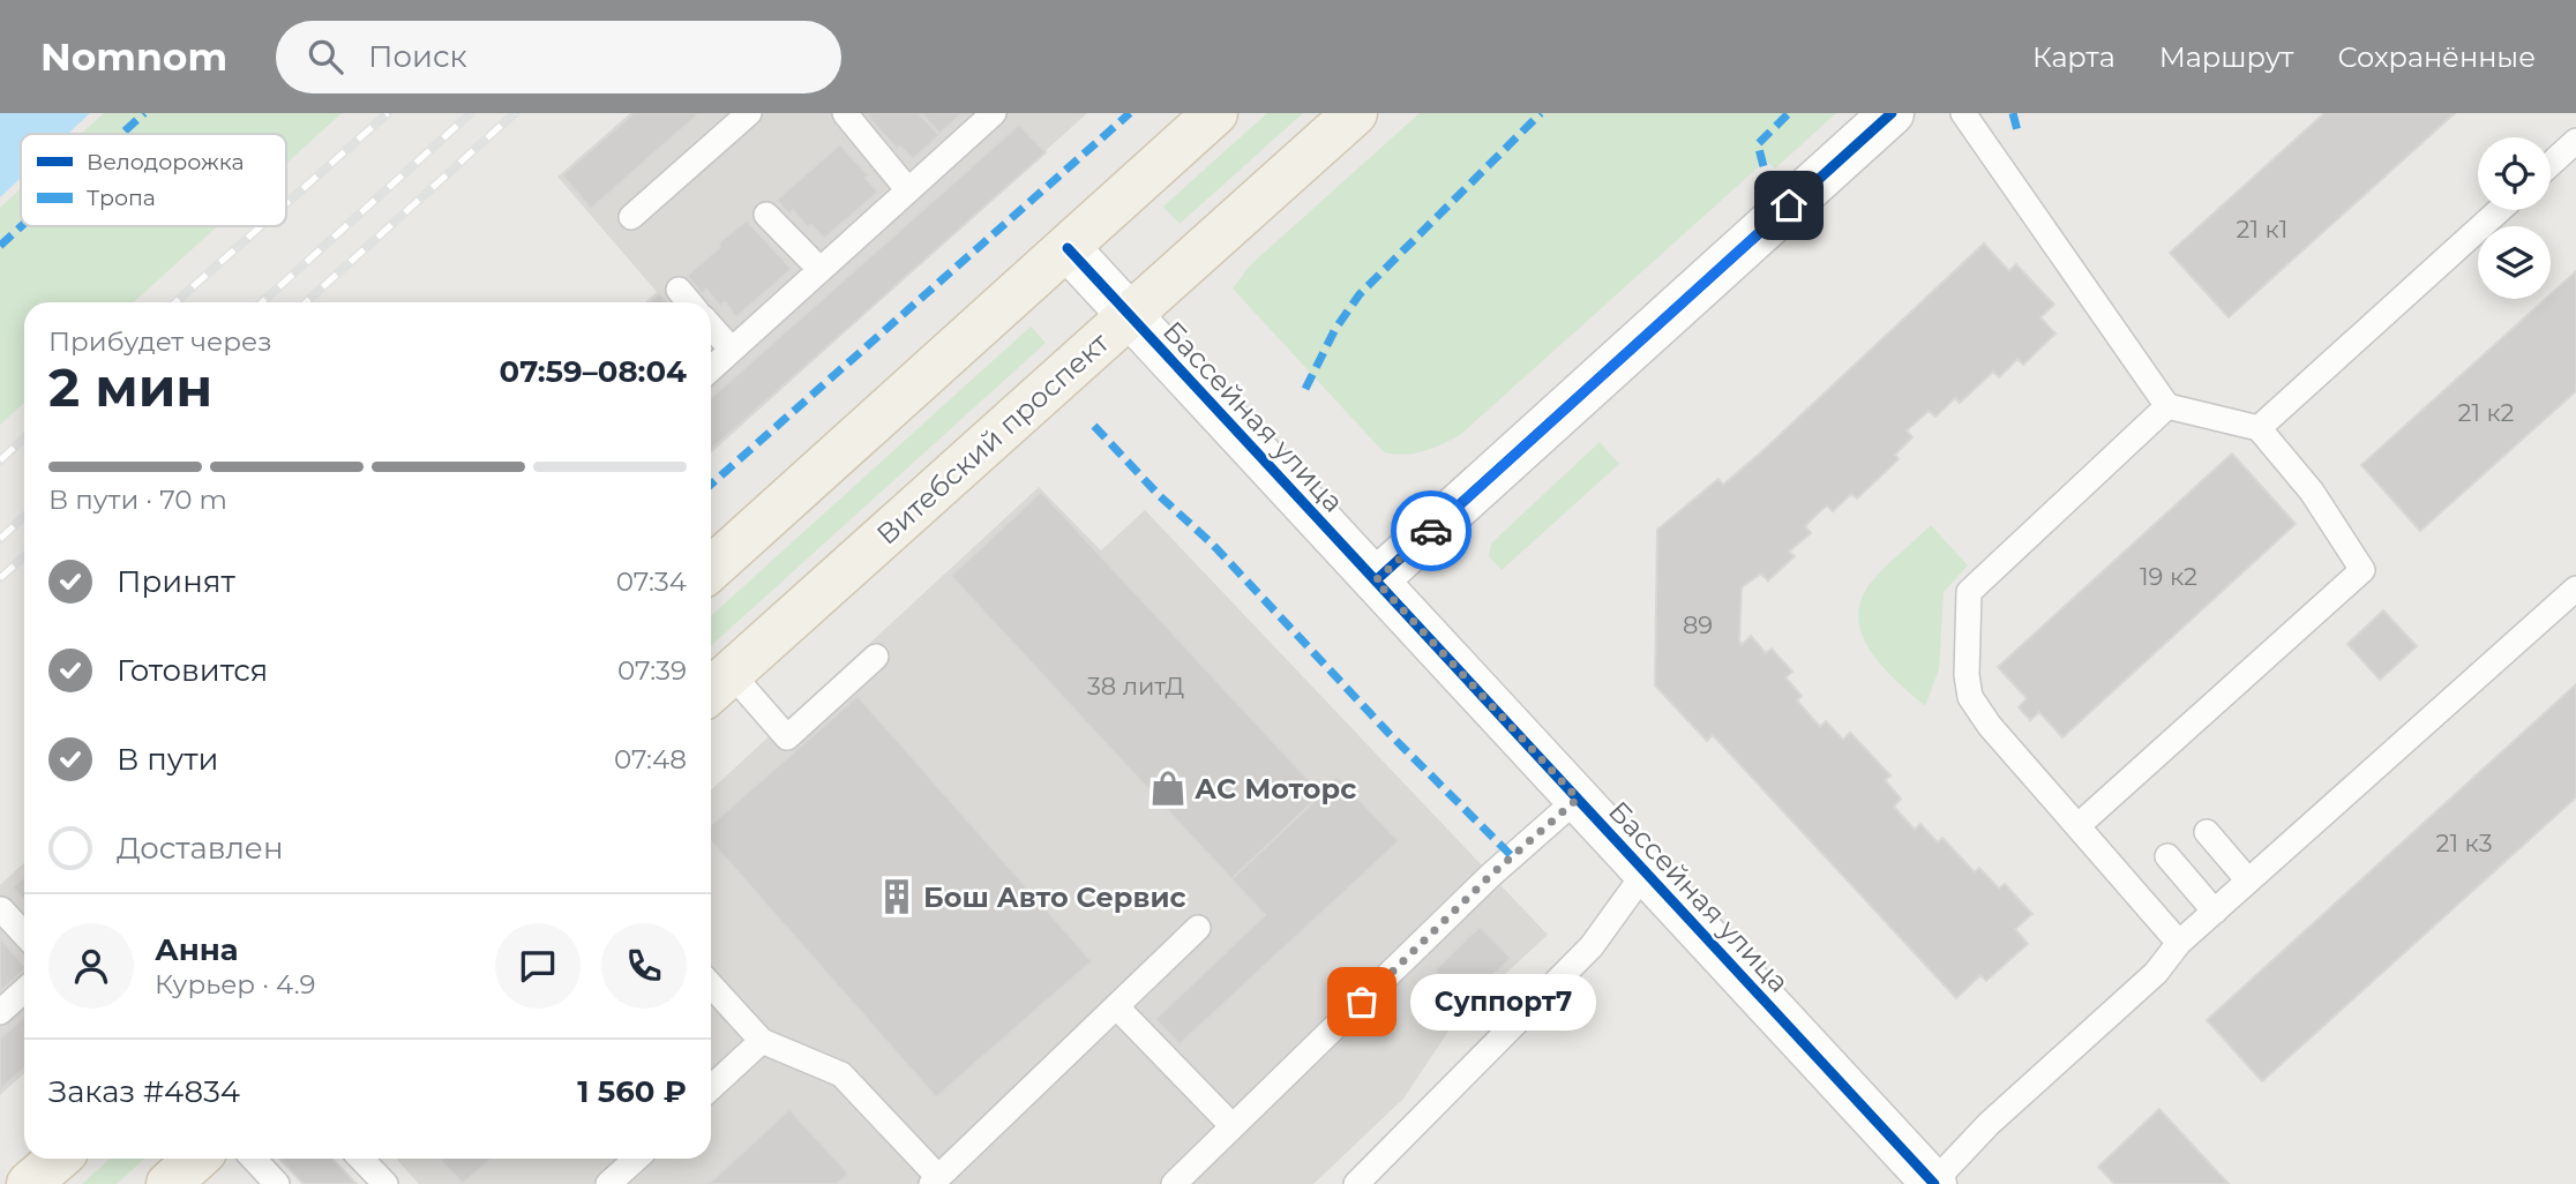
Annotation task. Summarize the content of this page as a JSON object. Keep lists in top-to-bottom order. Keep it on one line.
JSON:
{"streets":{"main road":["Витебский проспект"],"street":["Бассейная улица"]},"crossings":[["Бассейная улица","Витебский проспект"]],"places":{"shop":["АС Моторс"],"building":["Бош Авто Сервис"],"other":["Суппорт7"]},"house_numbers":["21 к1","21 к2","19 к2","89","38 литД","21 к3"],"legend":["Велодорожка","Тропа"],"page":{"header":"Nomnom","search":"Поиск","nav":["Карта","Маршрут","Сохранённые"],"heading":["2 мин","Прибудет через","07:59–08:04"],"panel":["Анна","Курьер · 4.9","Заказ #4834","1 560 ₽"],"bar":"В пути · 70 m","list":[["Принят","07:34"],["Готовится","07:39"],["В пути","07:48"],"Доставлен"],"bubble":"Суппорт7"}}
